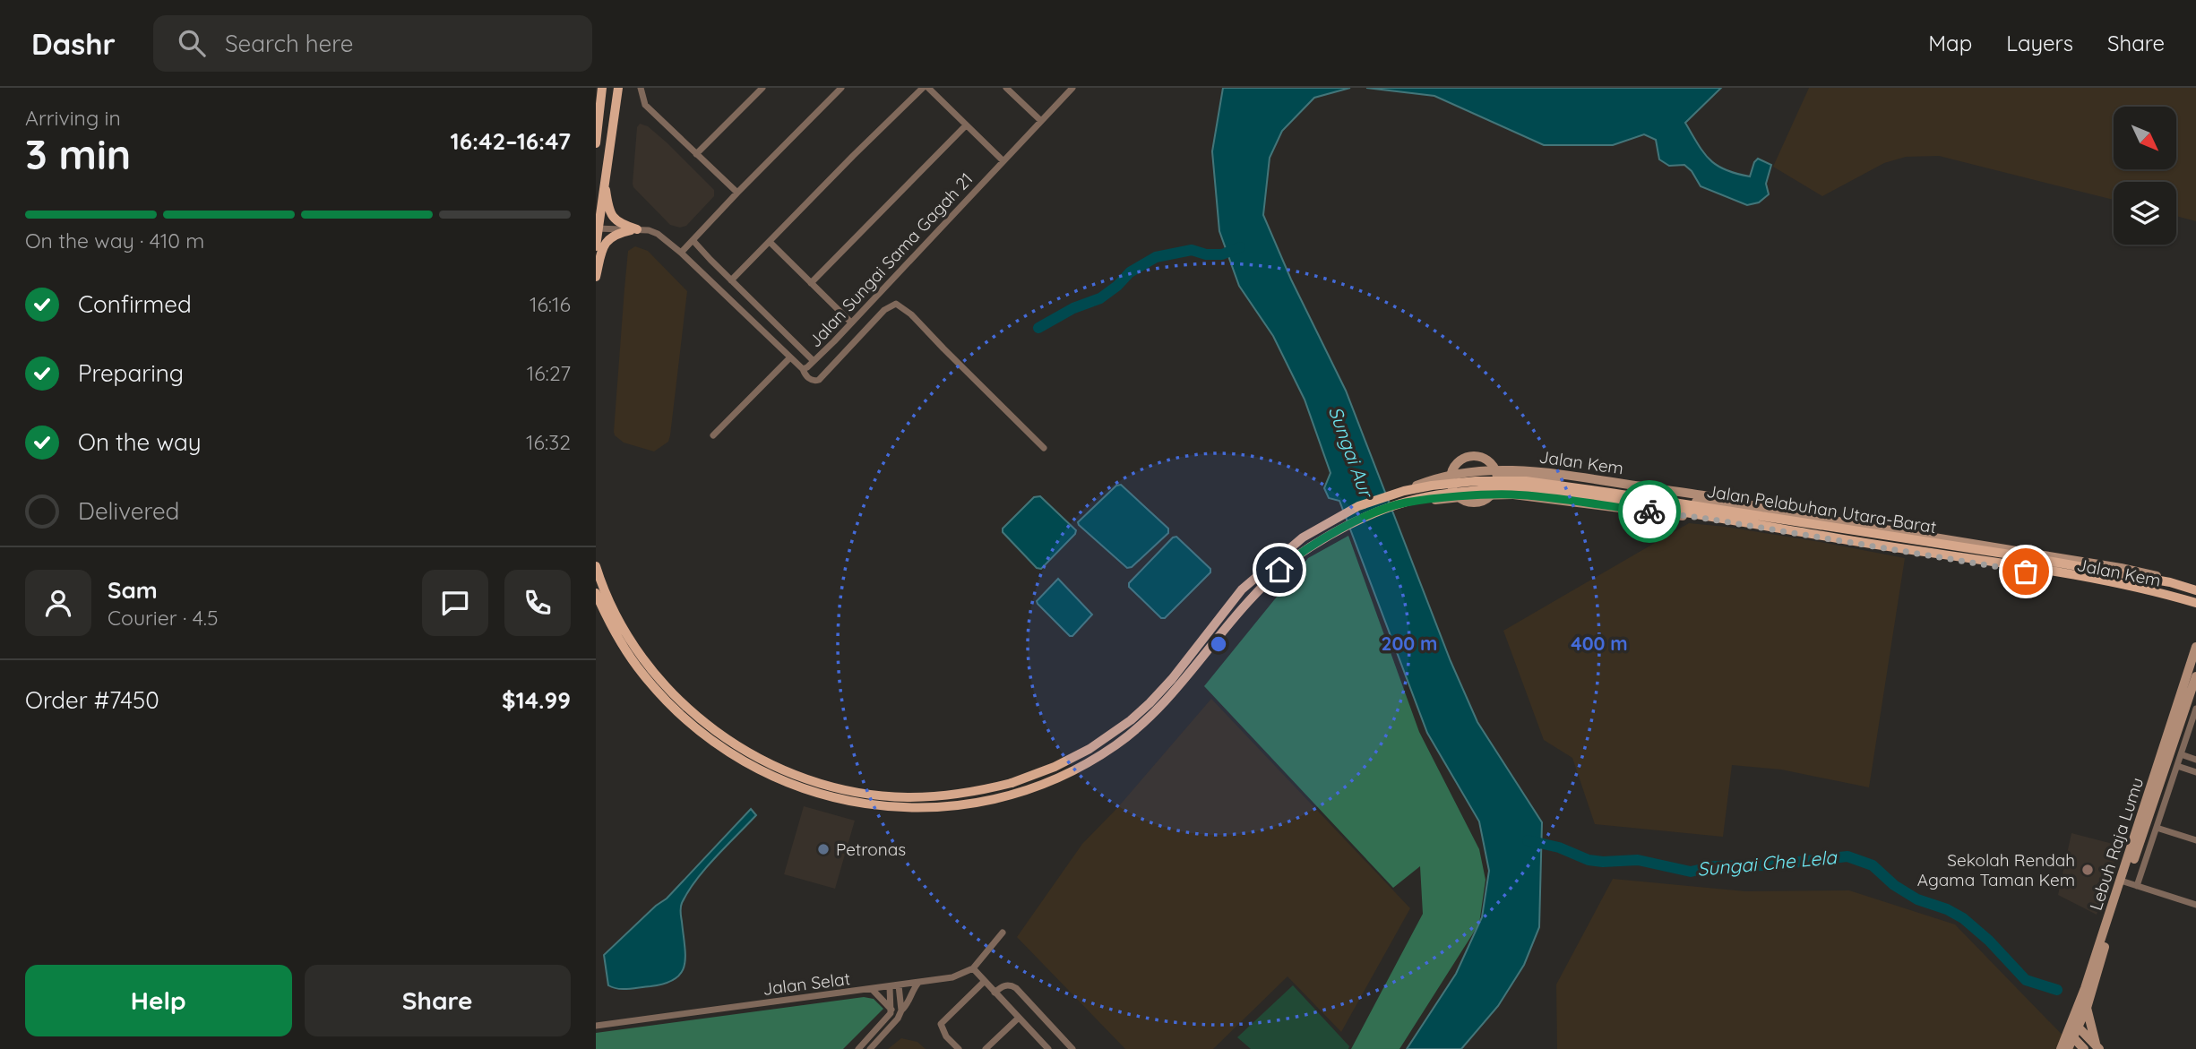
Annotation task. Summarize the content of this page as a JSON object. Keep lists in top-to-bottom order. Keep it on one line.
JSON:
{"streets":{"main road":["Jalan Pelabuhan Utara-Barat"],"street":["Jalan Sungai Sama Gagah 21","Jalan Kem","Lebuh Raja Lumu","Jalan Selat"]},"crossings":[["Jalan Kem","Jalan Pelabuhan Utara-Barat"]],"water":["Sungai Aur","Sungai Che Lela"],"places":["Petronas","Sekolah Rendah Agama Taman Kem"],"north":"bottom right","page":{"header":"Dashr","search":"Search here","nav":["Map","Layers","Share"],"heading":["3 min","Arriving in","16:42–16:47"],"panel":["Sam","Courier · 4.5","Order #7450","$14.99"],"bar":"On the way · 410 m","list":[["Confirmed","16:16"],["Preparing","16:27"],["On the way","16:32"],"Delivered"],"buttons":["Help","Share"]},"rings":["200 m","400 m"]}
